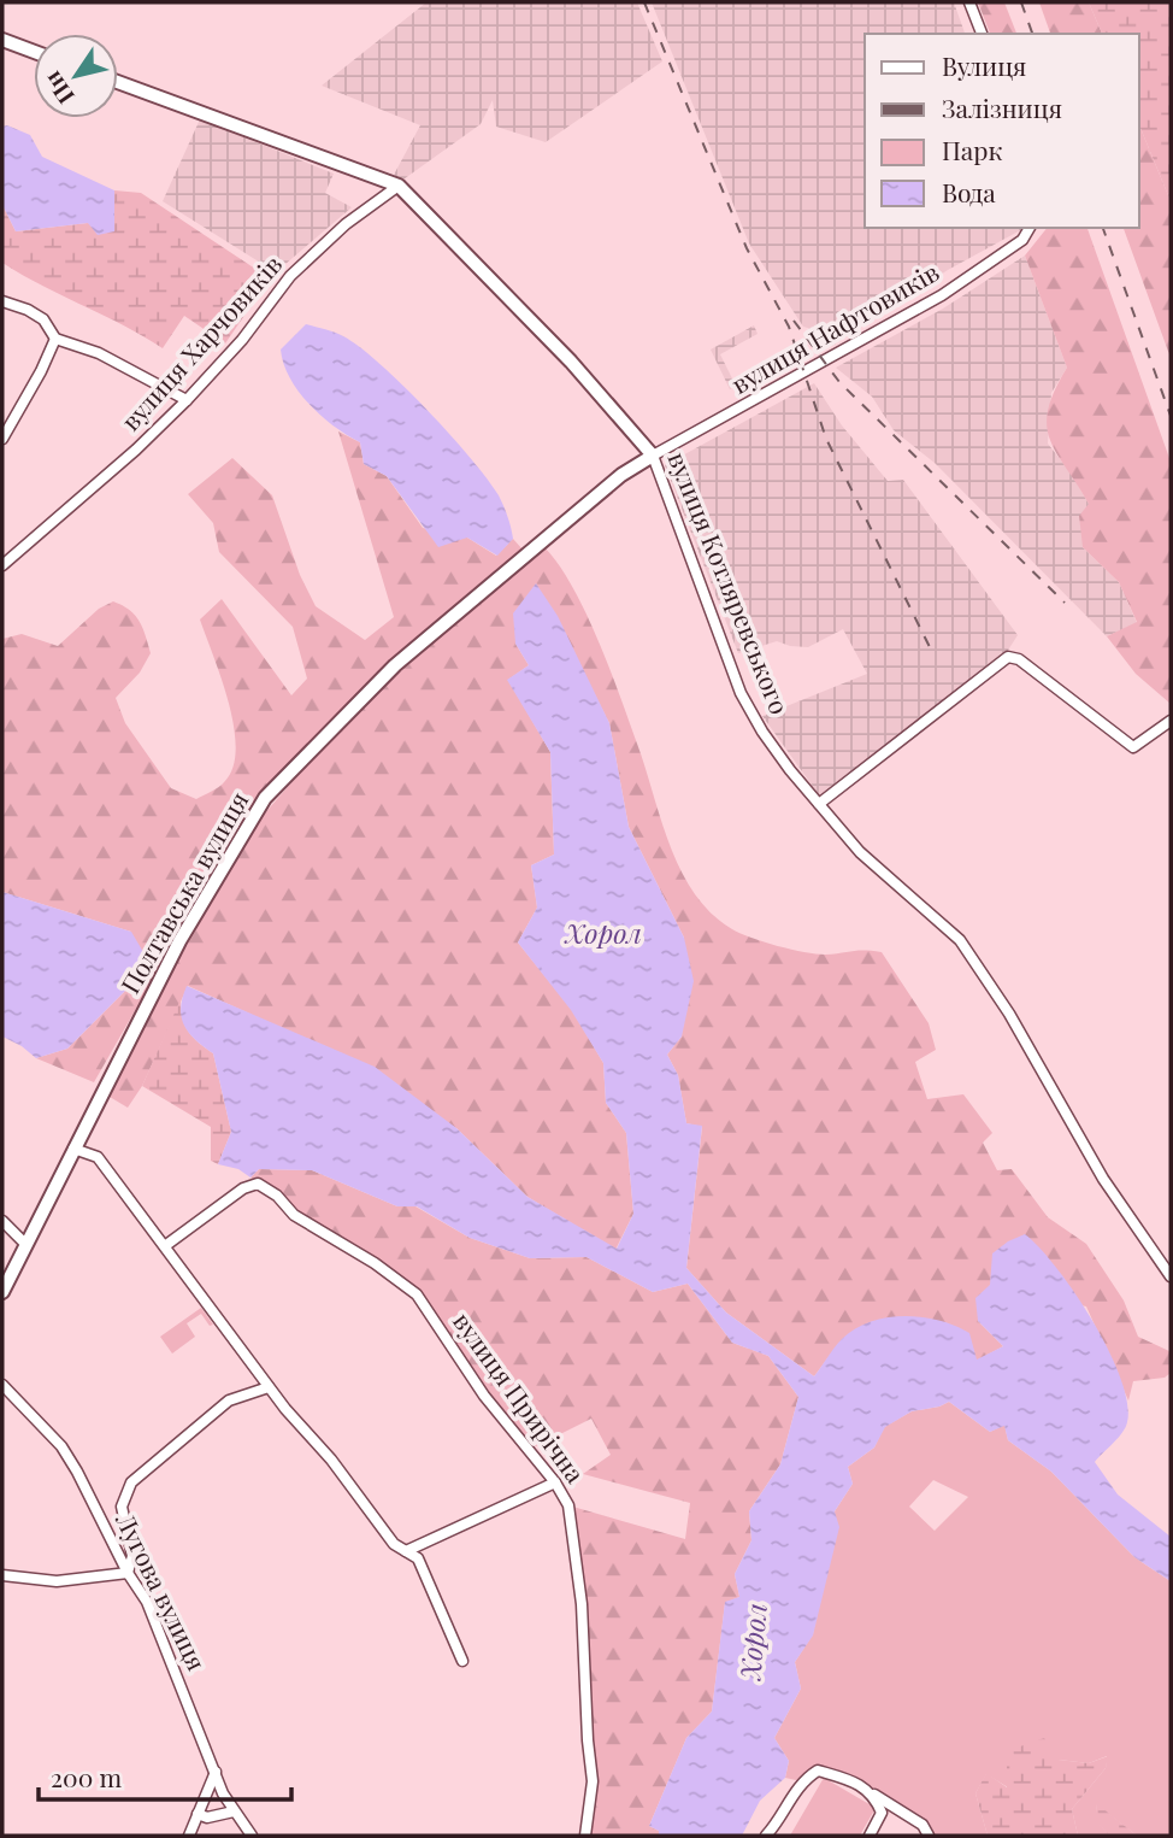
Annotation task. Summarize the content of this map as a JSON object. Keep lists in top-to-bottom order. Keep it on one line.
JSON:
{"streets":{"street":["вулиця Нафтовиків","вулиця Харчовиків","вулиця Котляревського","Полтавська вулиця","вулиця Прирічна","Лугова вулиця"]},"crossings":[["вулиця Нафтовиків","вулиця Котляревського"],["вулиця Нафтовиків","Полтавська вулиця"],["вулиця Харчовиків","вулиця Котляревського"],["вулиця Котляревського","Полтавська вулиця"]],"water":["Хорол"],"legend":["Вулиця","Залізниця","Парк","Вода"],"scale_bar":"200 m","north":"bottom left"}
